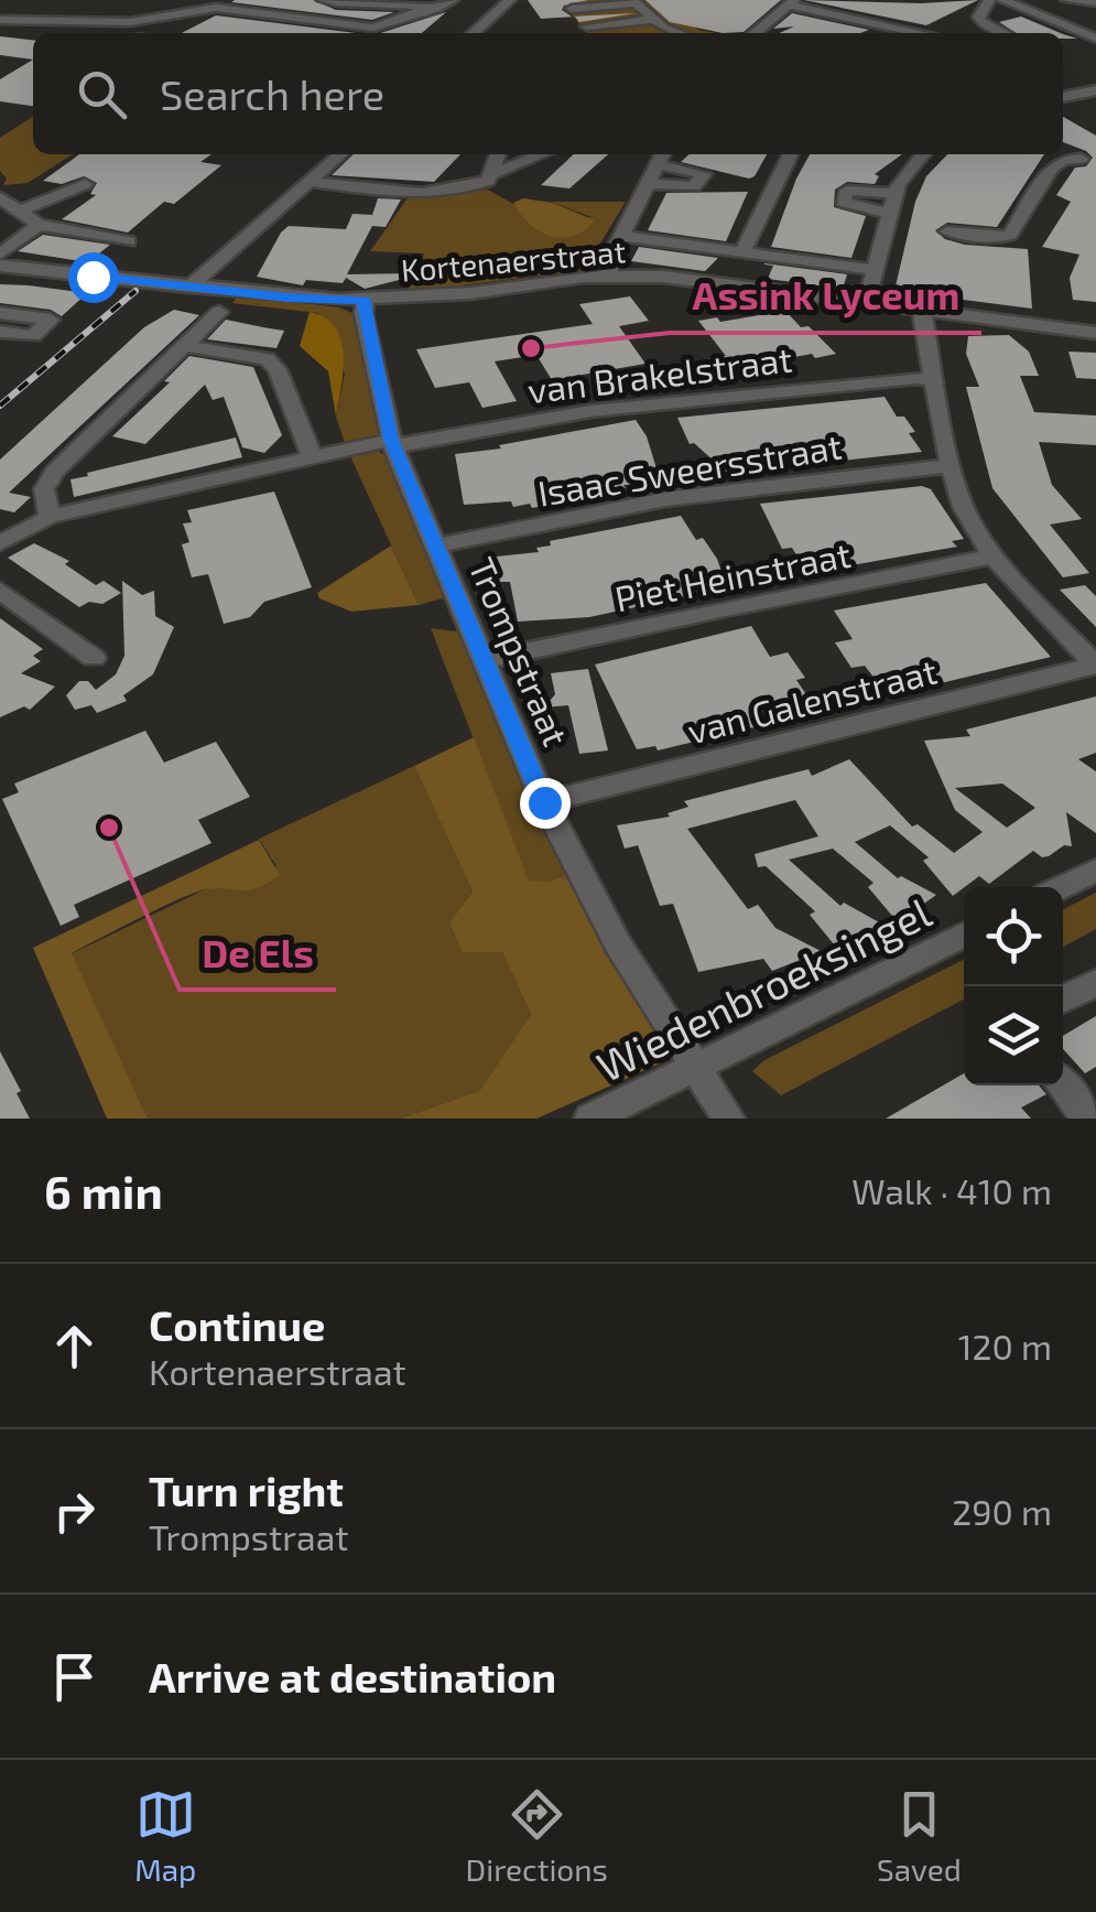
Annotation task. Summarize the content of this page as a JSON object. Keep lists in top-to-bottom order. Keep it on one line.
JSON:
{"streets":{"street":["Kortenaerstraat","van Brakelstraat","Isaac Sweersstraat","Piet Heinstraat","Trompstraat","van Galenstraat","Wiedenbroeksingel"]},"crossings":[["Kortenaerstraat","Trompstraat"],["van Brakelstraat","Trompstraat"],["Isaac Sweersstraat","Trompstraat"],["Piet Heinstraat","Trompstraat"],["Trompstraat","van Galenstraat"],["Trompstraat","Wiedenbroeksingel"]],"places":["Assink Lyceum","De Els"],"page":{"search":"Search here","heading":["6 min","Walk · 410 m"],"list":[["Continue","Kortenaerstraat","120 m"],["Turn right","Trompstraat","290 m"],"Arrive at destination"],"nav":["Map","Directions","Saved"]}}
